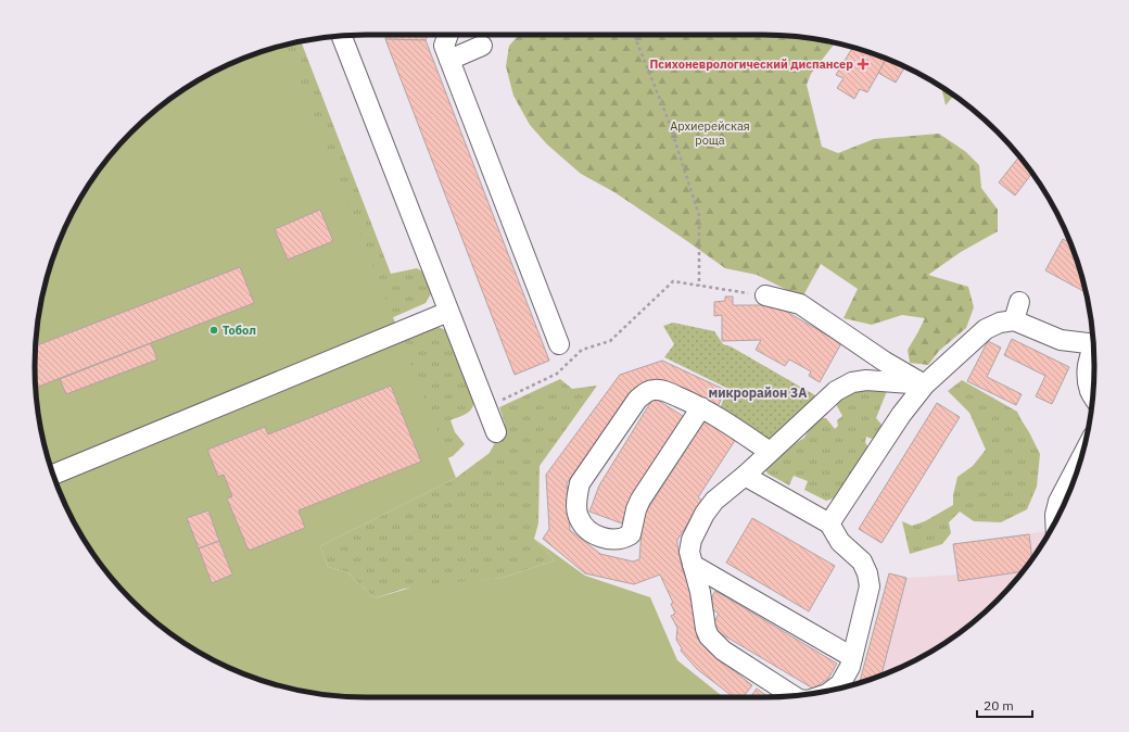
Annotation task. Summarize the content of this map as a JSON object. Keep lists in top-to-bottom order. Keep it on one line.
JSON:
{"districts":["микрорайон 3А"],"parks":["Архиерейская роща"],"places":{"health":["Психоневрологический диспансер"],"other":["Тобол"]},"scale_bar":"20 m"}
